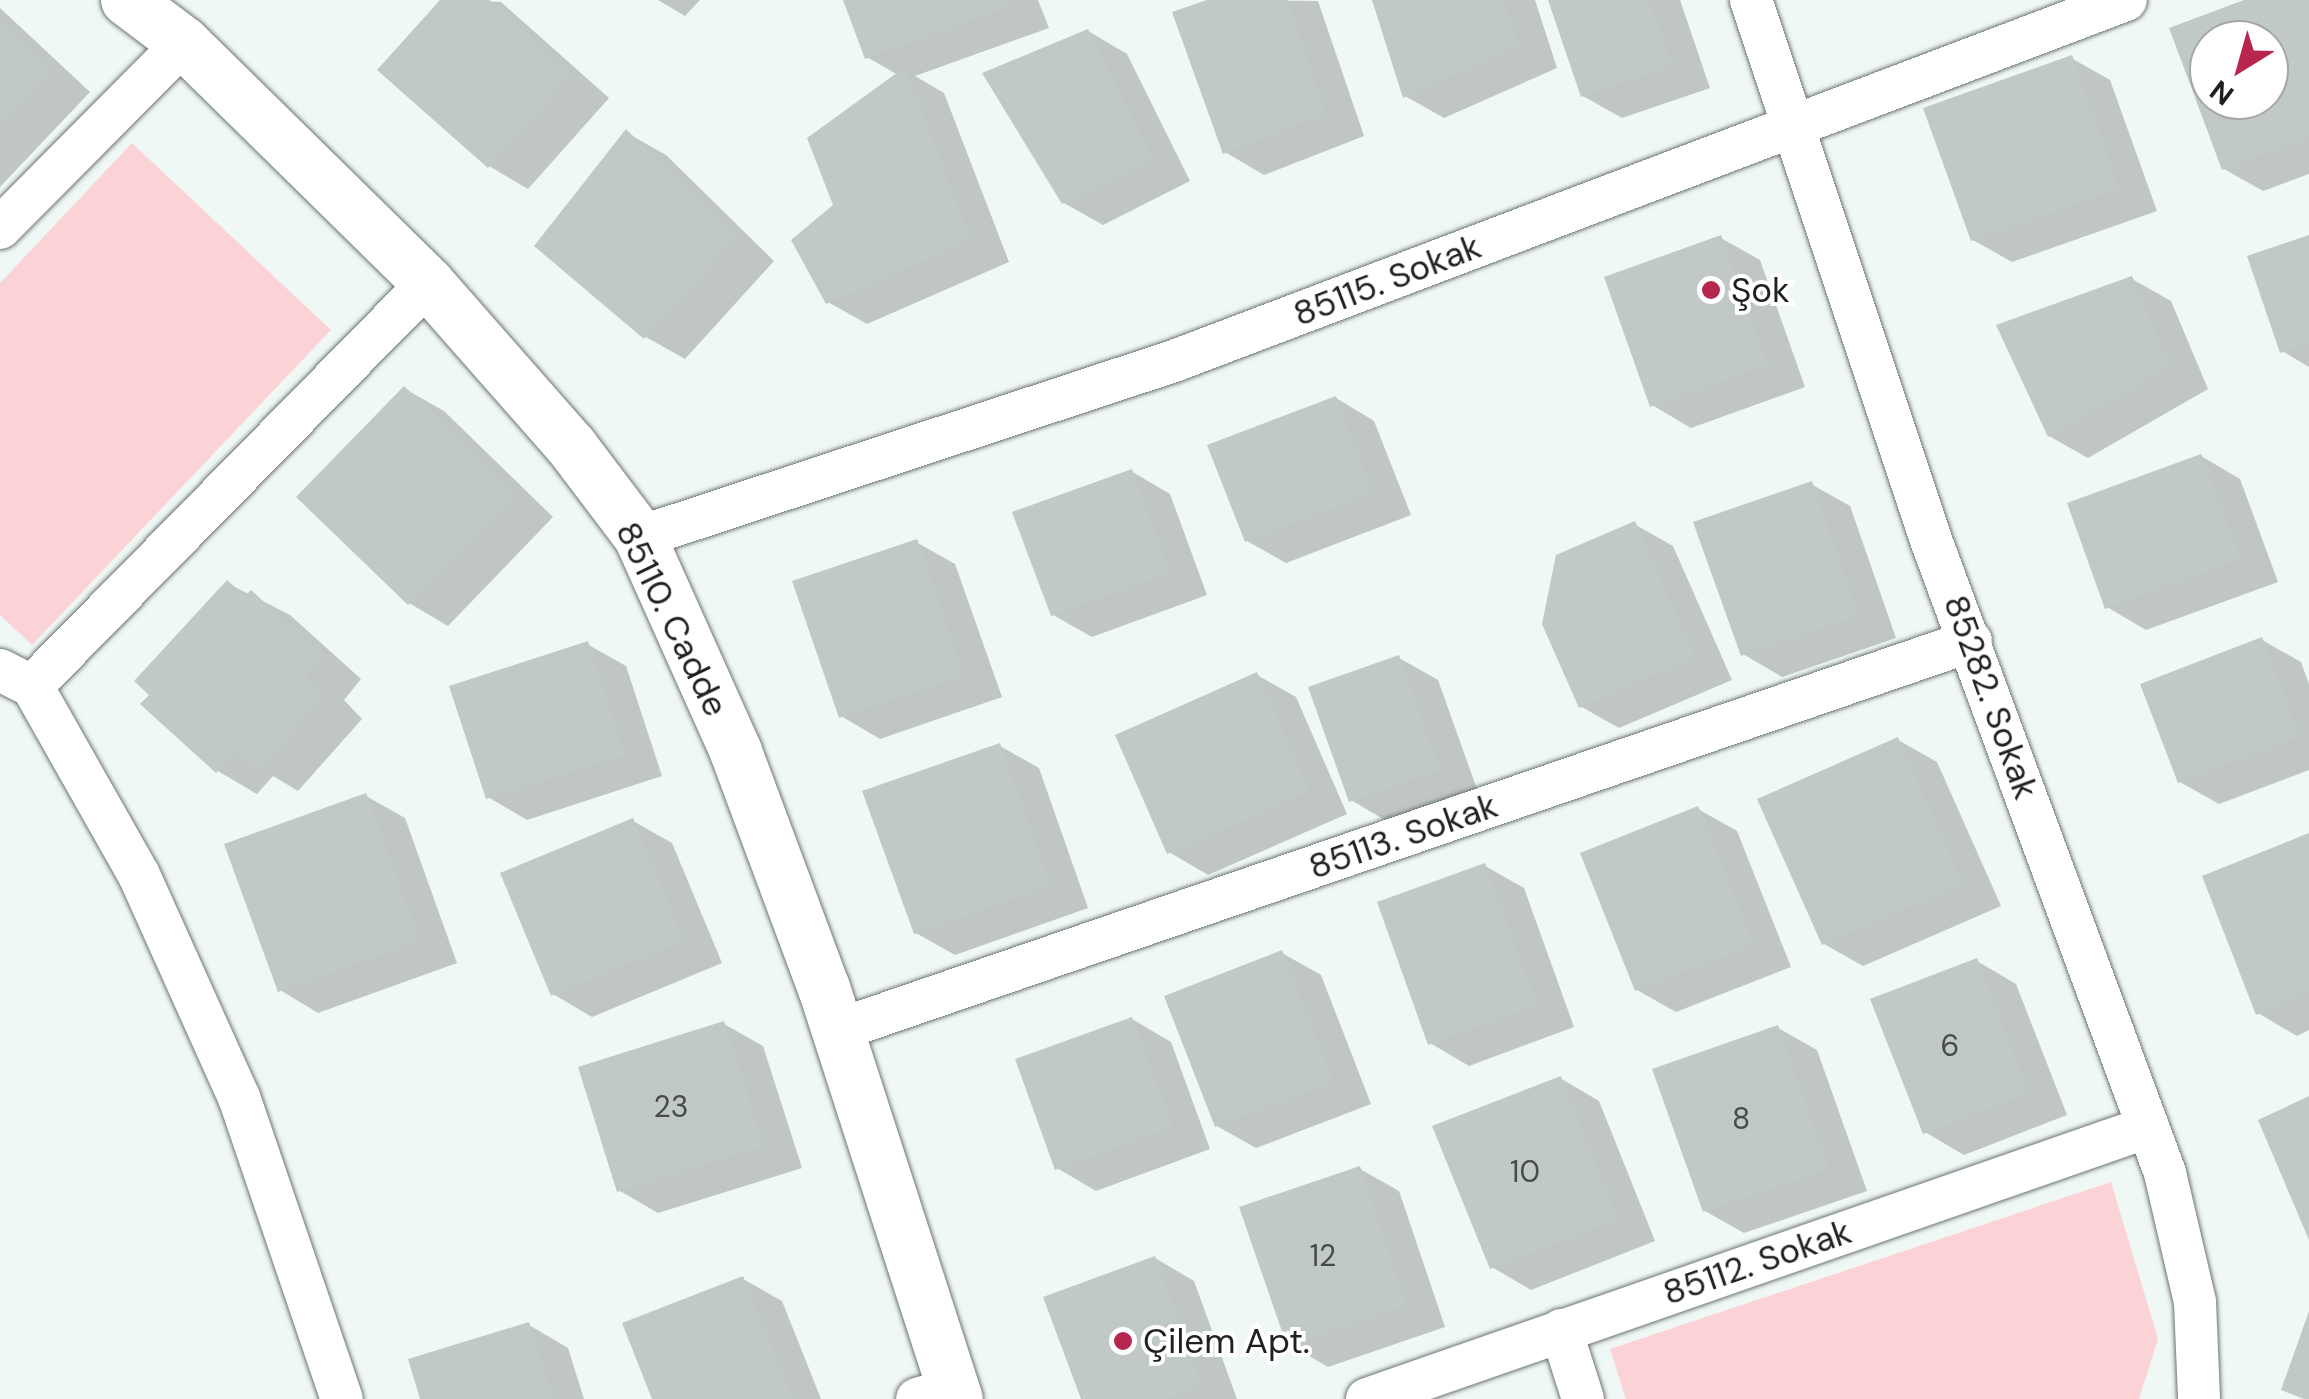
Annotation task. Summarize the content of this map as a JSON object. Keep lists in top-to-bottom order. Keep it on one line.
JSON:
{"streets":{"street":["85115. Sokak","85110. Cadde","85282. Sokak","85113. Sokak","85112. Sokak"]},"crossings":[["85115. Sokak","85110. Cadde"],["85115. Sokak","85282. Sokak"],["85110. Cadde","85113. Sokak"],["85282. Sokak","85113. Sokak"],["85282. Sokak","85112. Sokak"]],"places":["Şok","Çilem Apt."],"house_numbers":["6","23","8","10","12"],"north":"bottom left"}
